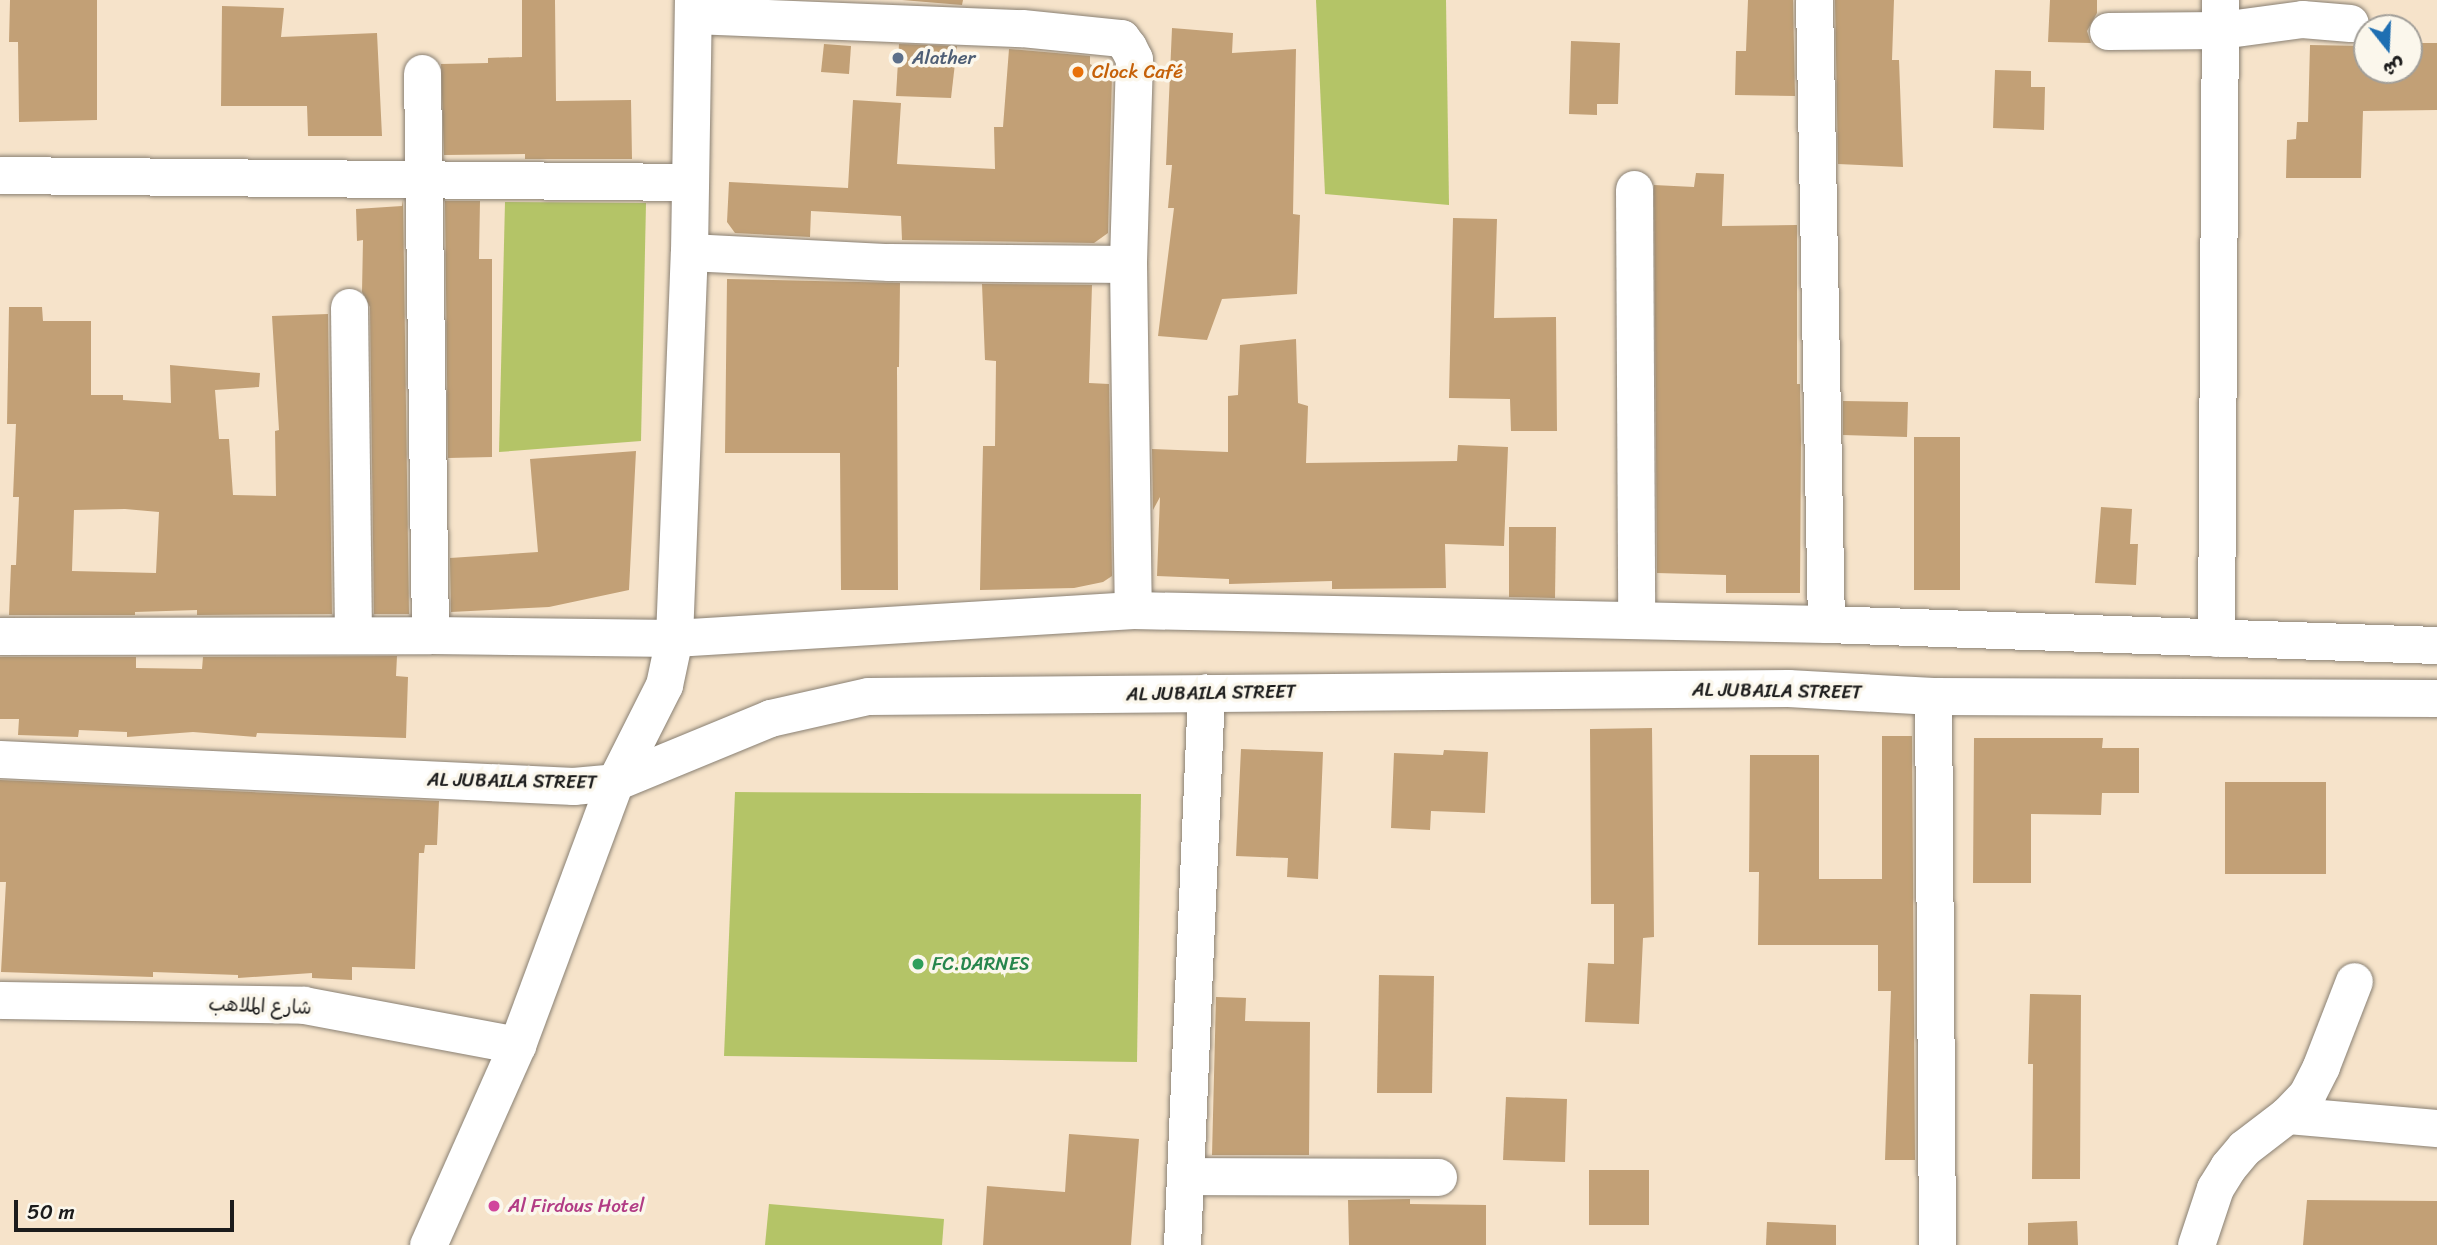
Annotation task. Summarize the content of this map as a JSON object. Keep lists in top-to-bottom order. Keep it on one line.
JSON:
{"streets":{"street":["AL JUBAILA STREET","شارع الملاهب"]},"places":["Alather","Clock Café","FC.DARNES","Al Firdous Hotel"],"scale_bar":"50 m","north":"bottom"}
